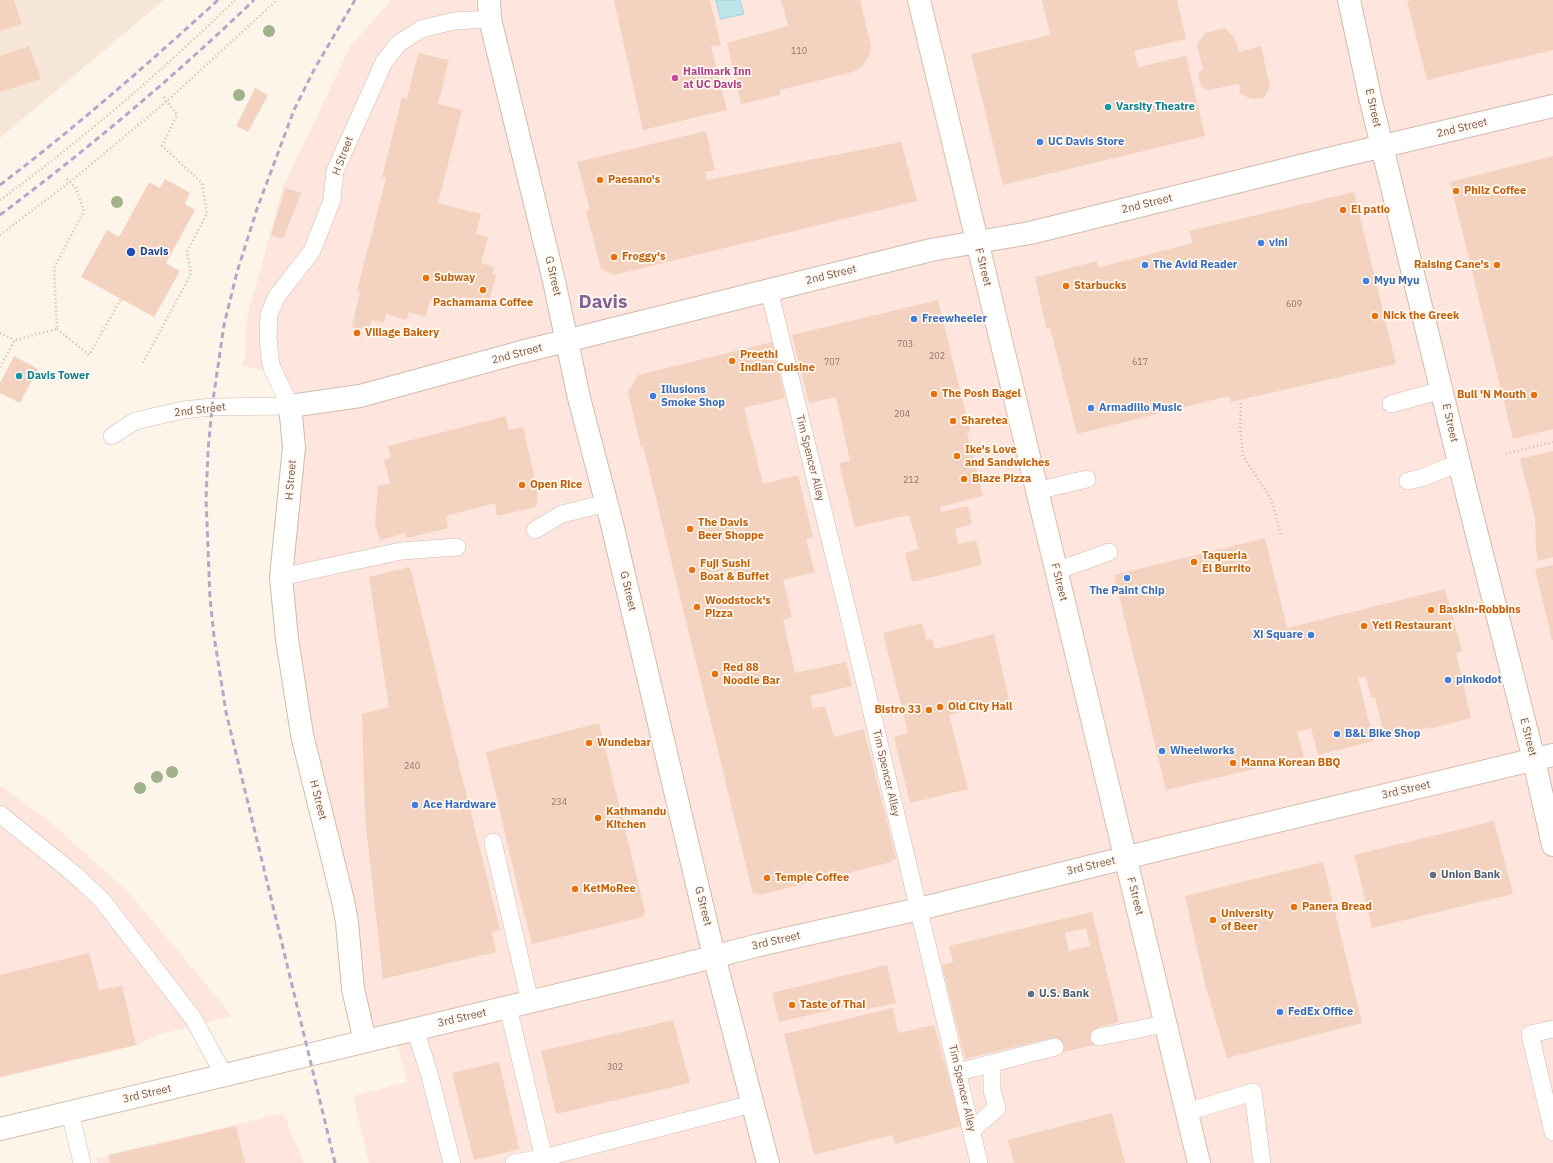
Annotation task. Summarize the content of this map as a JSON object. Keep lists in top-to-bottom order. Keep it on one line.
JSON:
{"streets":{"street":["E Street","2nd Street","H Street","F Street","G Street","3rd Street"],"lane":["Tim Spencer Alley"]},"crossings":[["E Street","2nd Street"],["E Street","3rd Street"],["2nd Street","H Street"],["2nd Street","F Street"],["2nd Street","G Street"],["2nd Street","Tim Spencer Alley"],["H Street","G Street"],["H Street","3rd Street"],["F Street","3rd Street"],["G Street","3rd Street"],["Tim Spencer Alley","3rd Street"]],"districts":["Davis"],"places":["Hallmark Inn at UC Davis","Varsity Theatre","UC Davis Store","Paesano's","Philz Coffee","El patio","vini","Davis","Froggy's","The Avid Reader","Raising Cane's","Subway","Myu Myu","Starbucks","Pachamama Coffee","Nick the Greek","Freewheeler","Village Bakery","Preethi Indian Cuisine","Davis Tower","The Posh Bagel","Bull 'N Mouth","Illusions Smoke Shop","Armadillo Music","Sharetea","Ike's Love and Sandwiches","Blaze Pizza","Open Rice","The Davis Beer Shoppe","Taqueria El Burrito","Fuji Sushi Boat & Buffet","The Paint Chip","Woodstock's Pizza","Baskin-Robbins","Yeti Restaurant","Xi Square","Red 88 Noodle Bar","pinkodot","Old City Hall","Bistro 33","B&L Bike Shop","Wundebar","Wheelworks","Manna Korean BBQ","Ace Hardware","Kathmandu Kitchen","Union Bank","Temple Coffee","KetMoRee","Panera Bread","University of Beer","U.S. Bank","Taste of Thai","FedEx Office"],"house_numbers":["110","609","703","202","707","617","204","212","240","234","302"]}
